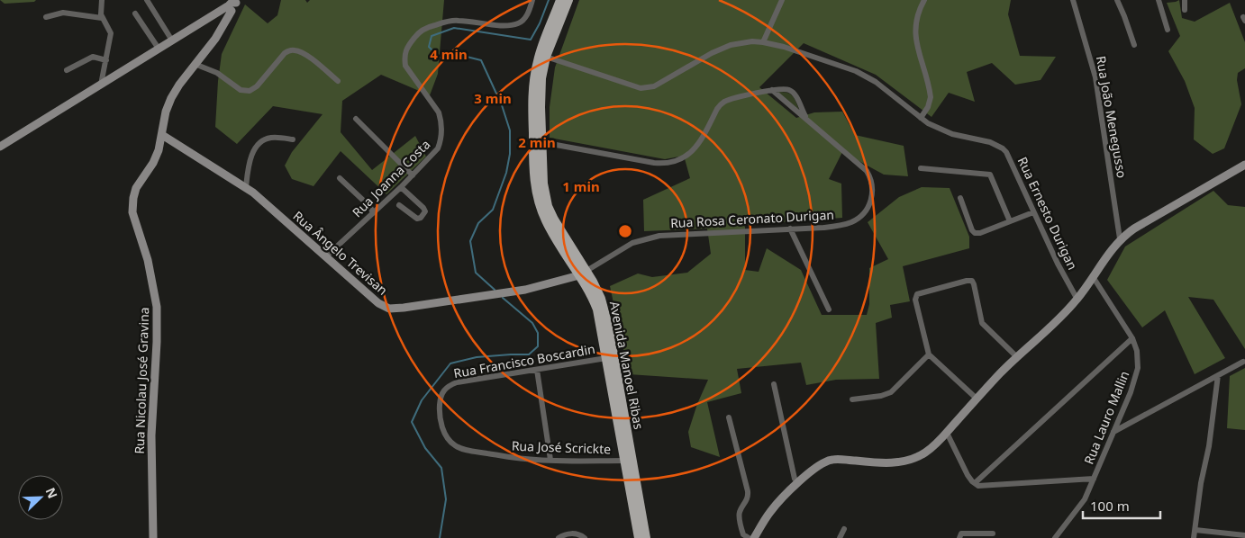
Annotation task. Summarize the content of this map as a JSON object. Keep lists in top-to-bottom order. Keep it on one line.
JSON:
{"streets":{"main road":["Avenida Manoel Ribas"],"street":["Rua João Menegusso","Rua Joanna Costa","Rua Ernesto Durigan","Rua Rosa Ceronato Durigan","Rua Ângelo Trevisan","Rua Francisco Boscardin","Rua Nicolau José Gravina","Rua Lauro Mallin","Rua José Scrickte"]},"crossings":[["Rua Joanna Costa","Rua Ângelo Trevisan"],["Rua Ernesto Durigan","Avenida Manoel Ribas"],["Rua Rosa Ceronato Durigan","Rua Ângelo Trevisan"],["Rua Rosa Ceronato Durigan","Avenida Manoel Ribas"],["Rua Ângelo Trevisan","Avenida Manoel Ribas"],["Rua Ângelo Trevisan","Rua Nicolau José Gravina"],["Rua Francisco Boscardin","Avenida Manoel Ribas"],["Rua Francisco Boscardin","Rua José Scrickte"],["Avenida Manoel Ribas","Rua José Scrickte"]],"scale_bar":"100 m","north":"top right","rings":["4 min","3 min","2 min","1 min"]}
